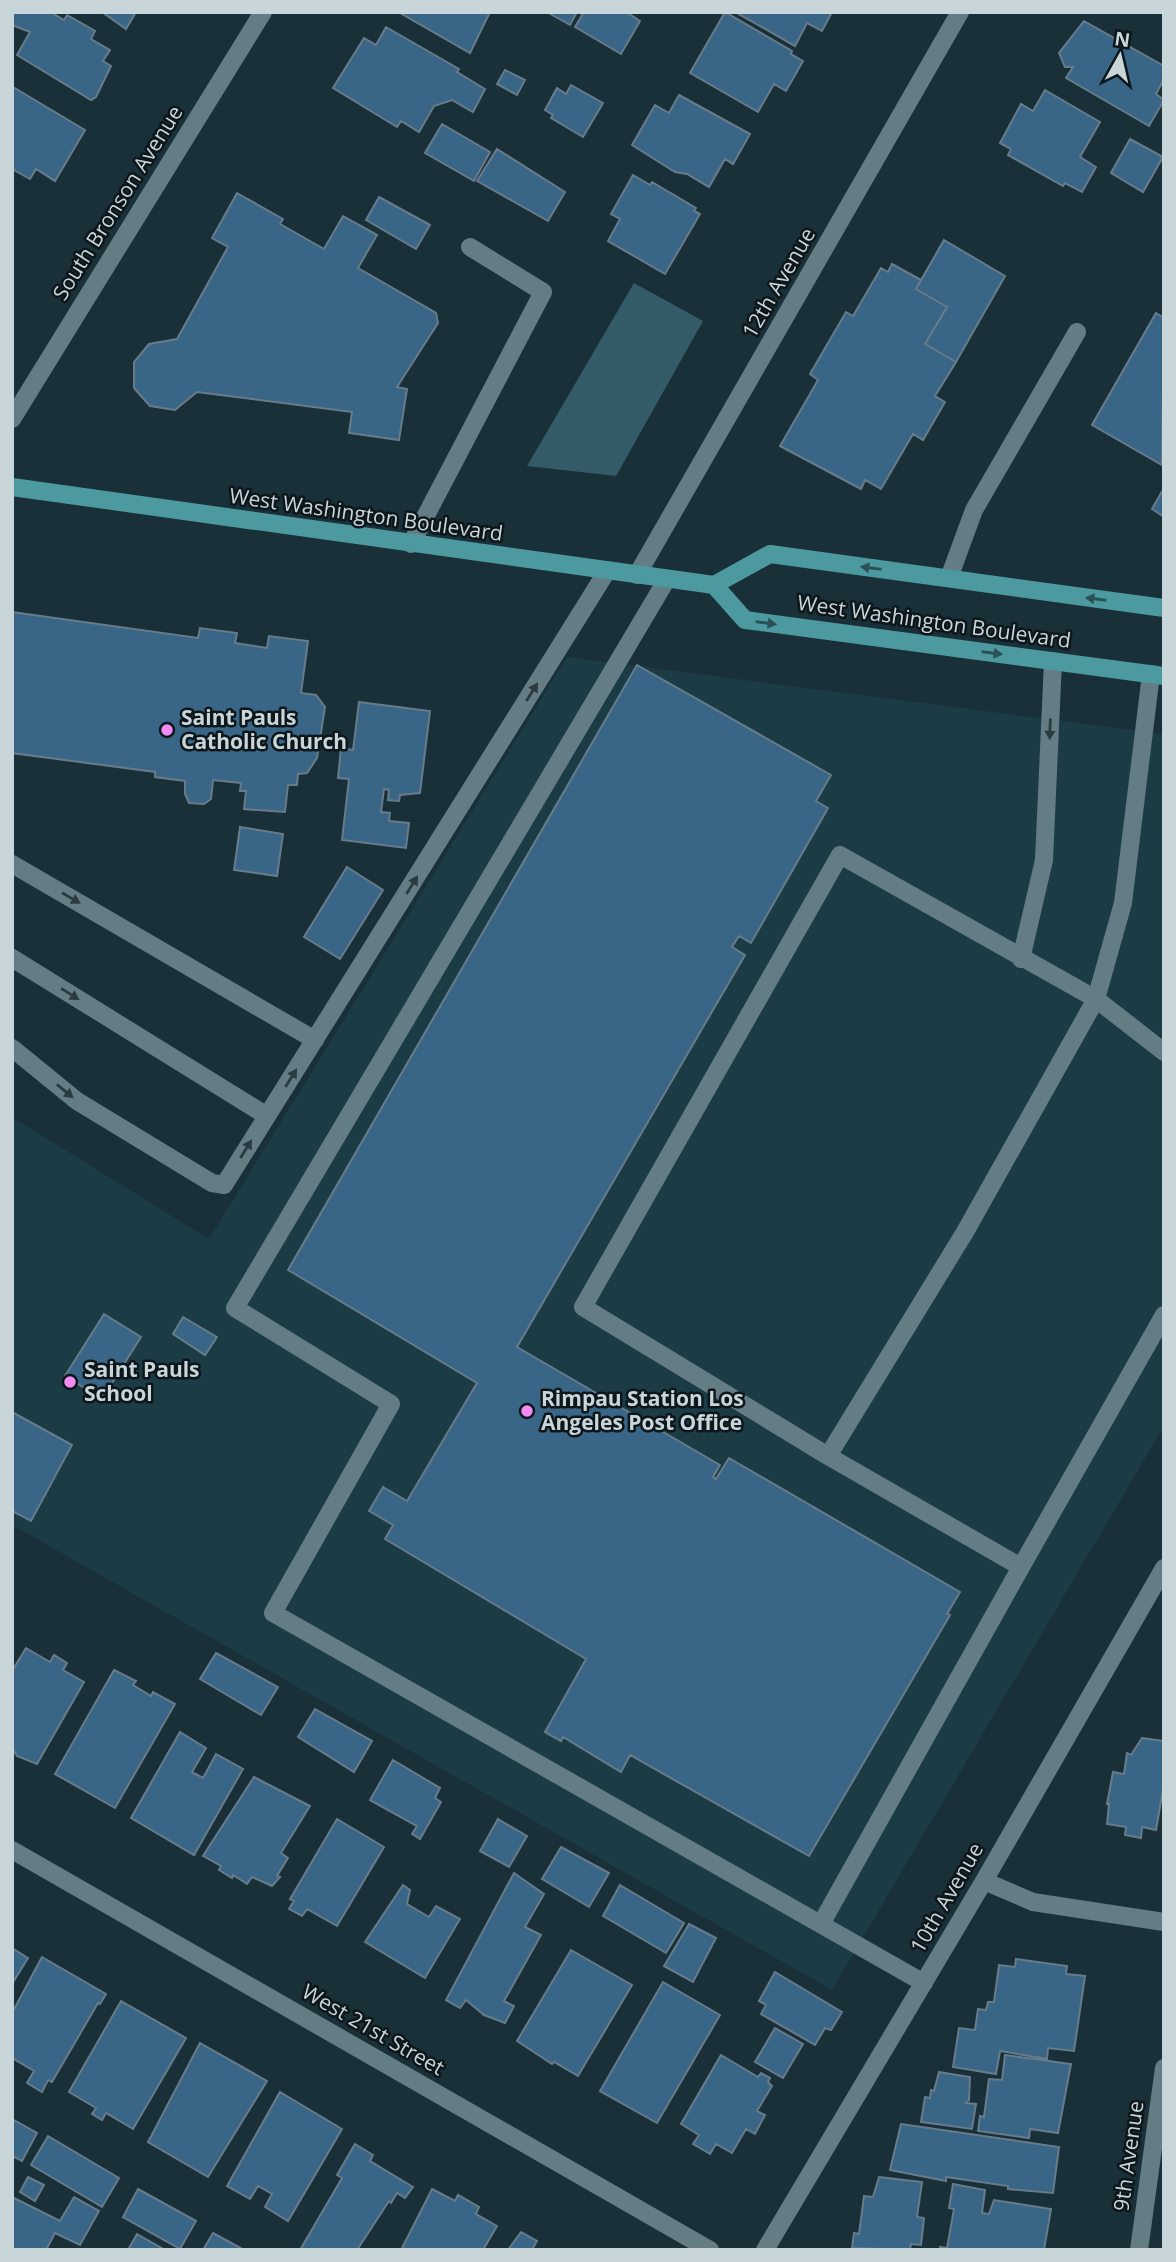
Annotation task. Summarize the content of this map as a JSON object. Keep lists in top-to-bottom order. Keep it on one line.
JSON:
{"streets":{"main road":["West Washington Boulevard"],"street":["South Bronson Avenue","12th Avenue","10th Avenue","West 21st Street","9th Avenue"]},"crossings":[["12th Avenue","West Washington Boulevard"]],"places":["Saint Pauls Catholic Church","Saint Pauls School","Rimpau Station Los Angeles Post Office"],"north":"top"}
